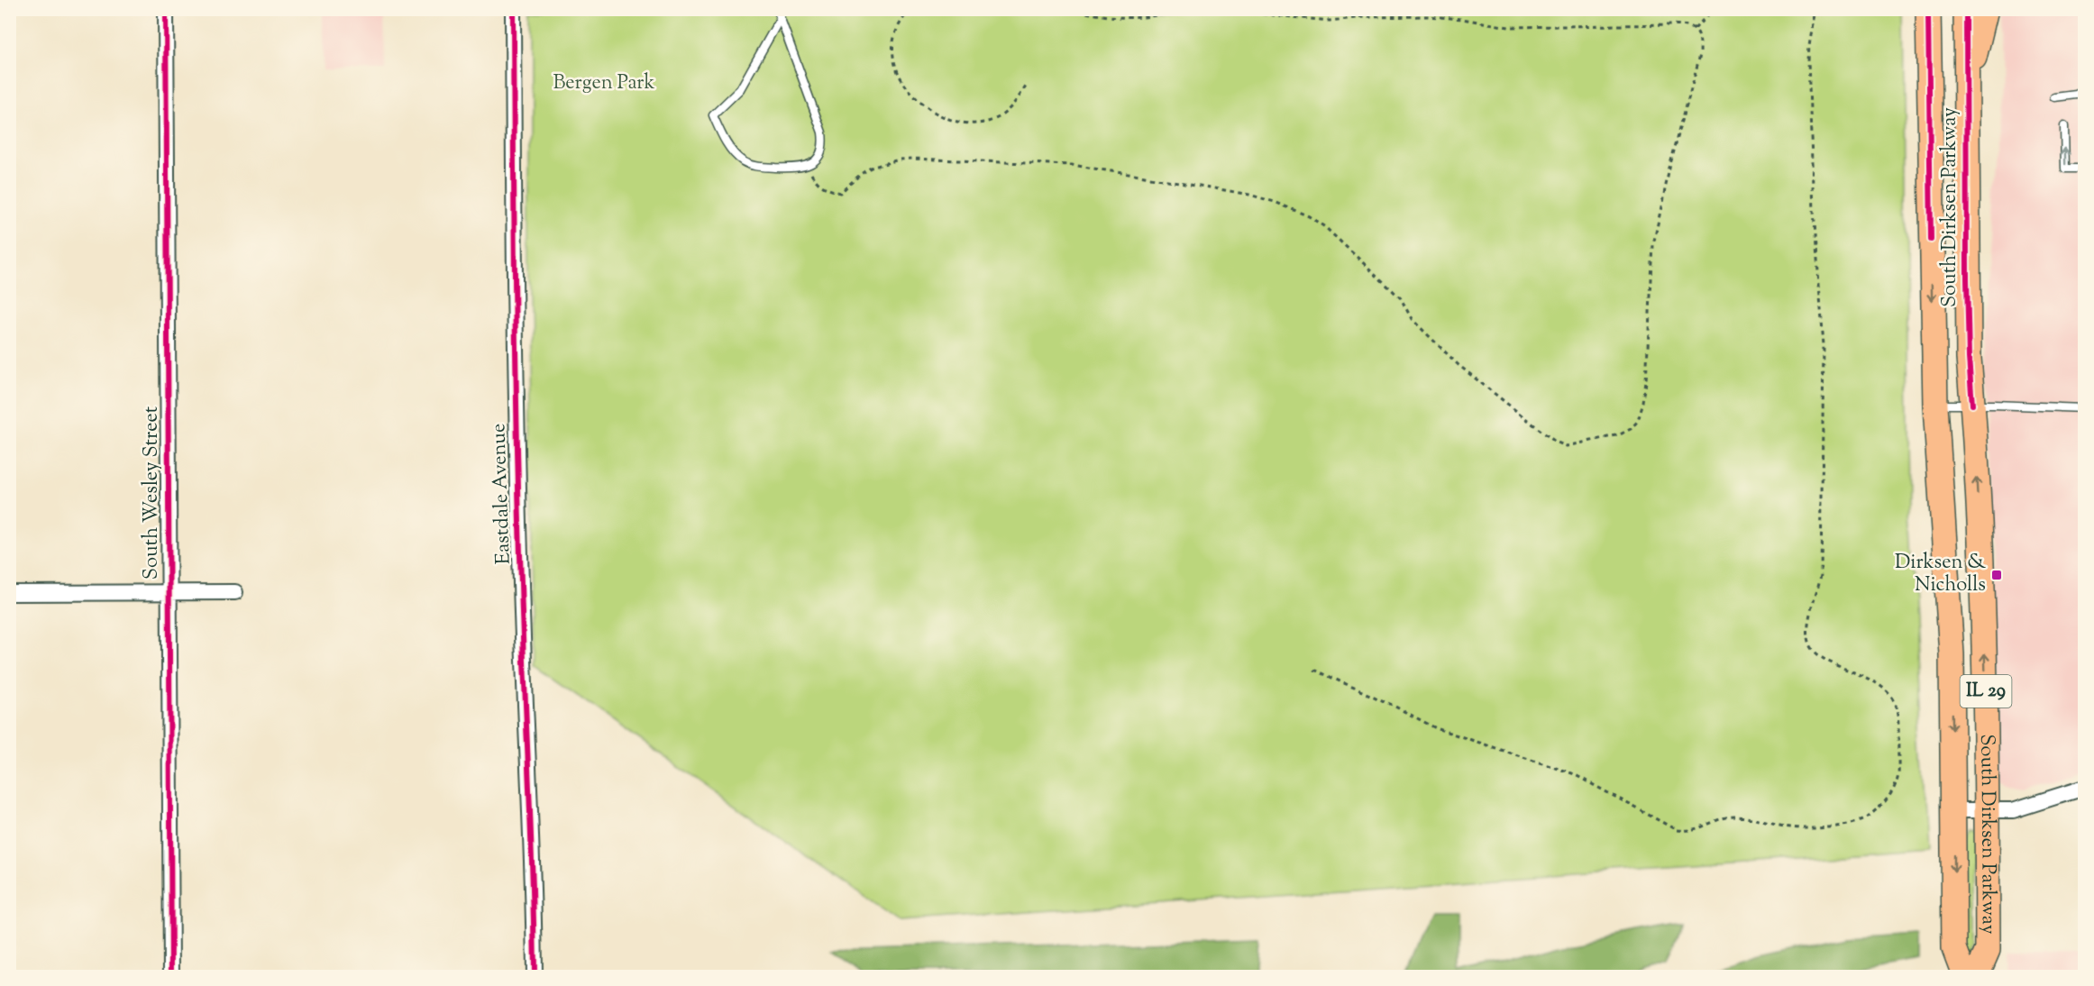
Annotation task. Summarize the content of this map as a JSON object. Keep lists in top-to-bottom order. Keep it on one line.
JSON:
{"streets":{"main road":["South Dirksen Parkway","IL 29"],"street":["South Wesley Street","Eastdale Avenue"]},"parks":["Bergen Park"],"places":{"transit":["Dirksen & Nicholls"]}}
